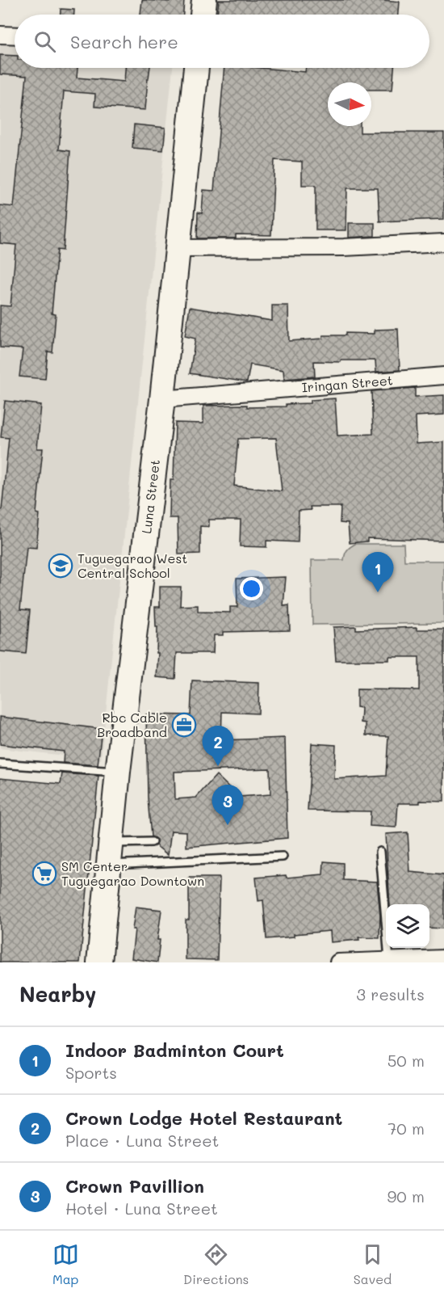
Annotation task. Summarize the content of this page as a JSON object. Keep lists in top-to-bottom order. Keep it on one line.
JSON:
{"streets":{"main road":["Luna Street"],"street":["Iringan Street"]},"crossings":[["Iringan Street","Luna Street"]],"places":{"school or university":["Tuguegarao West Central School"],"office":["Rbc Cable Broadband"],"supermarket":["SM Center Tuguegarao Downtown"]},"north":"right","page":{"search":"Search here","pins":["1","2","3"],"heading":["Nearby","3 results"],"list":[{"mark":"1","name":"Indoor Badminton Court","note":"Sports","value":"50 m"},{"mark":"2","name":"Crown Lodge Hotel Restaurant","note":"Place · Luna Street","value":"70 m"},{"mark":"3","name":"Crown Pavillion","note":"Hotel · Luna Street","value":"90 m"}],"nav":["Map","Directions","Saved"]}}
